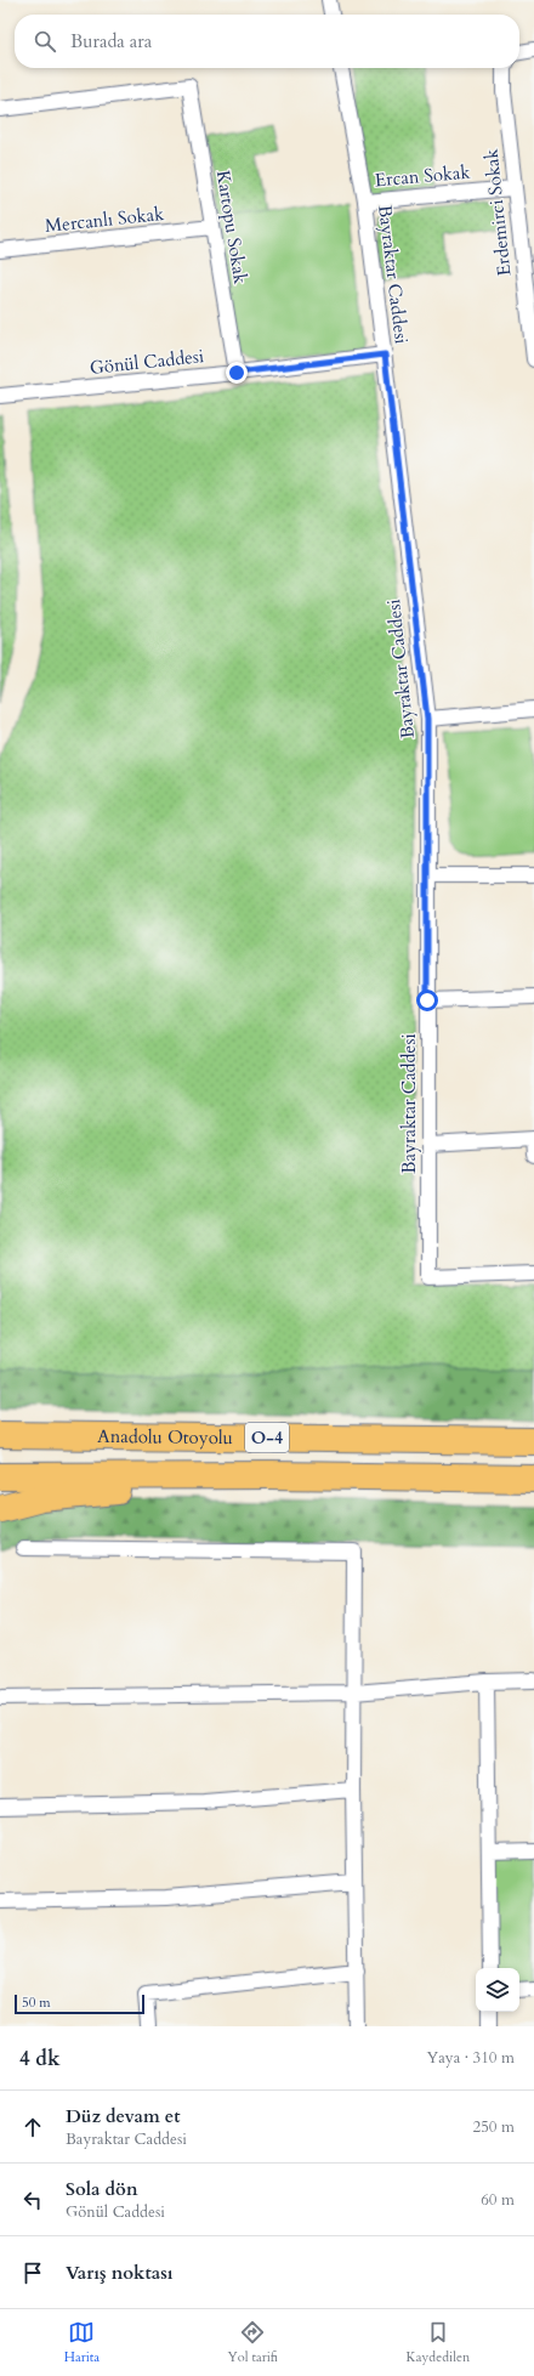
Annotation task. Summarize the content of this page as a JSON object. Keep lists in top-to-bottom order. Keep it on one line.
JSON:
{"streets":{"highway":["Anadolu Otoyolu","O-4"],"street":["Ercan Sokak","Erdemirci Sokak","Mercanlı Sokak","Kartopu Sokak","Bayraktar Caddesi","Gönül Caddesi"]},"crossings":[["Ercan Sokak","Erdemirci Sokak"],["Ercan Sokak","Bayraktar Caddesi"],["Mercanlı Sokak","Kartopu Sokak"],["Kartopu Sokak","Gönül Caddesi"],["Bayraktar Caddesi","Gönül Caddesi"]],"scale_bar":"50 m","page":{"search":"Burada ara","scale":"50 m","heading":["4 dk","Yaya · 310 m"],"list":[["Düz devam et","Bayraktar Caddesi","250 m"],["Sola dön","Gönül Caddesi","60 m"],"Varış noktası"],"nav":["Harita","Yol tarifi","Kaydedilen"]}}
